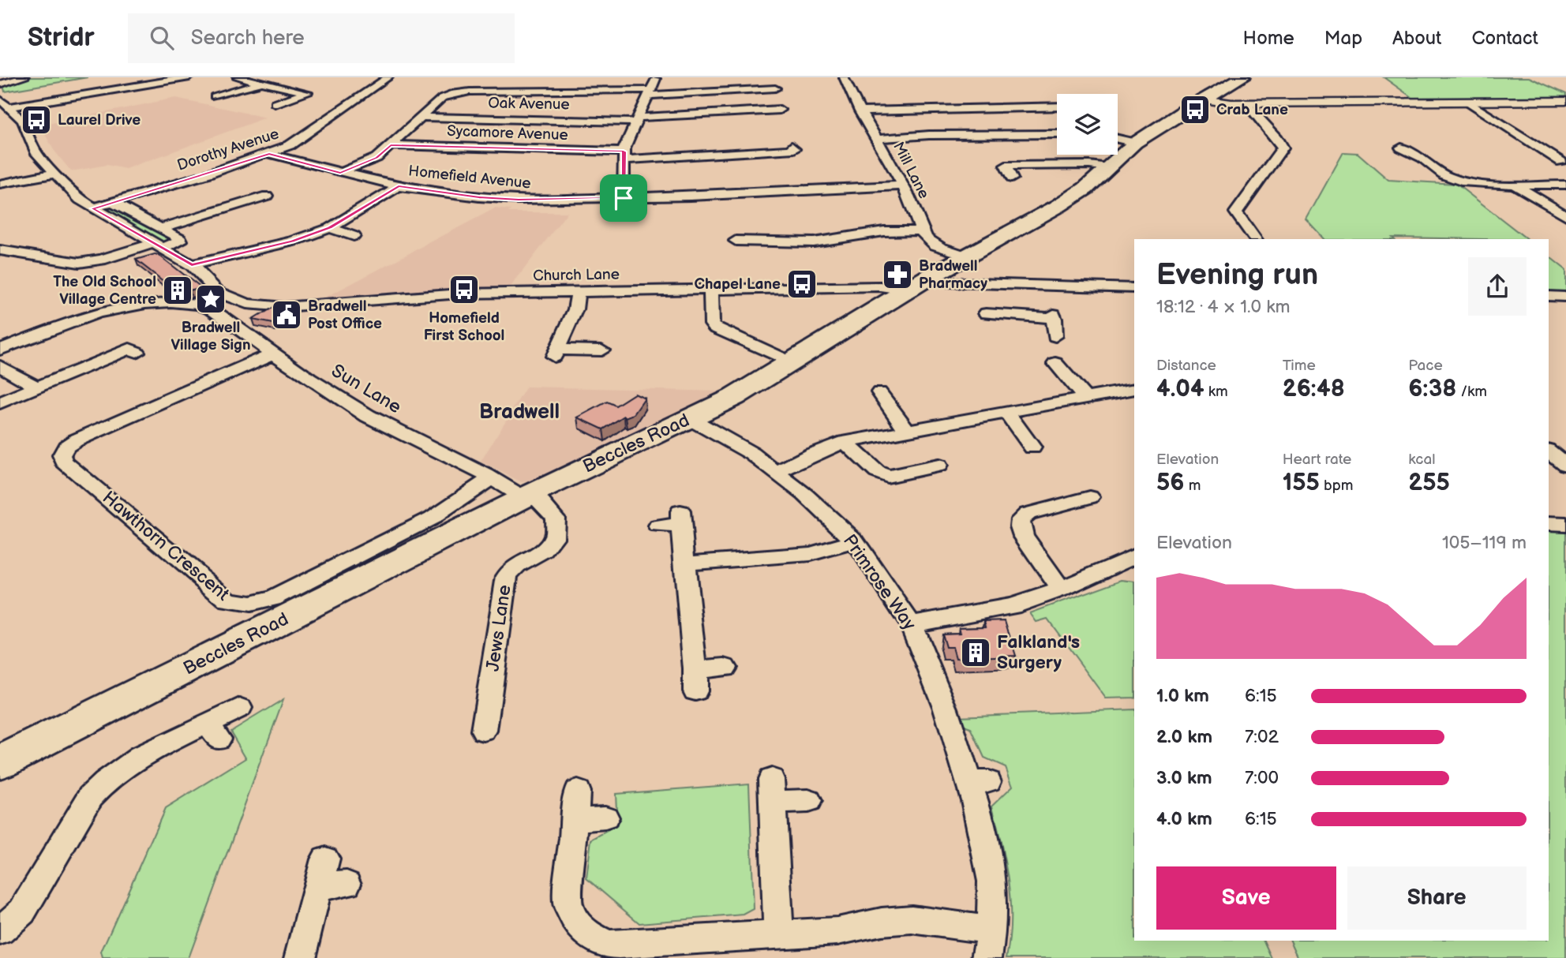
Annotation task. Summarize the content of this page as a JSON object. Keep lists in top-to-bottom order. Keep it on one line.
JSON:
{"streets":{"highway":["Beccles Road"],"street":["Oak Avenue","Sycamore Avenue","Dorothy Avenue","Mill Lane","Homefield Avenue","Church Lane","Sun Lane","Hawthorn Crescent","Primrose Way","Jews Lane"]},"crossings":[["Dorothy Avenue","Homefield Avenue"],["Mill Lane","Homefield Avenue"],["Mill Lane","Beccles Road"],["Church Lane","Beccles Road"],["Sun Lane","Beccles Road"],["Sun Lane","Hawthorn Crescent"],["Sun Lane","Jews Lane"],["Beccles Road","Primrose Way"],["Beccles Road","Jews Lane"]],"districts":["Bradwell"],"places":{"bus stop":["Crab Lane","Laurel Drive","Chapel Lane","Homefield First School"],"pharmacy":["Bradwell Pharmacy"],"building":["The Old School Village Centre","Falkland's Surgery"],"place":["Bradwell Village Sign"],"public building":["Bradwell Post Office"]},"page":{"header":"Stridr","search":"Search here","nav":["Home","Map","About","Contact"],"heading":["Evening run","18:12 · 4 × 1.0 km"],"stats":[["Distance","4.04 km"],["Time","26:48"],["Pace","6:38 /km"],["Elevation","56 m"],["Heart rate","155 bpm"],["kcal","255"]],"chart":["Elevation","105–119 m"],"list":[{"name":"1.0 km","note":"6:15"},{"name":"2.0 km","note":"7:02"},{"name":"3.0 km","note":"7:00"},{"name":"4.0 km","note":"6:15"}],"buttons":["Save","Share"]}}
